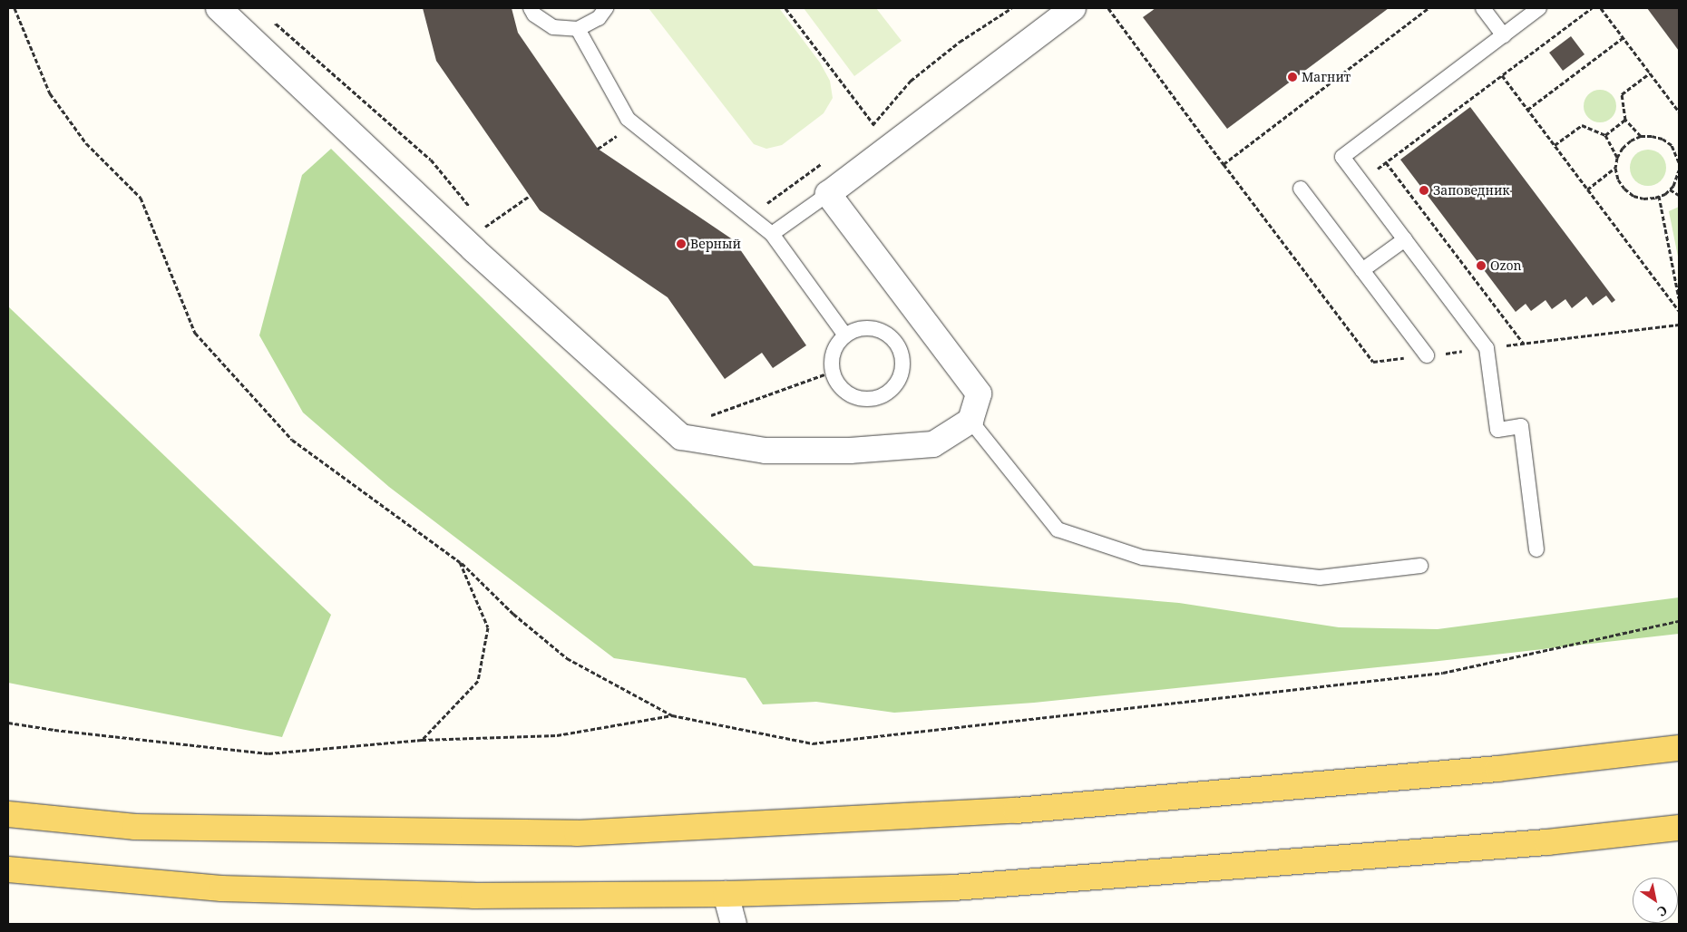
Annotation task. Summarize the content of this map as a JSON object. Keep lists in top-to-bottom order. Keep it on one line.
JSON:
{"places":["Магнит","Заповедник","Верный","Ozon"],"north":"bottom right"}
